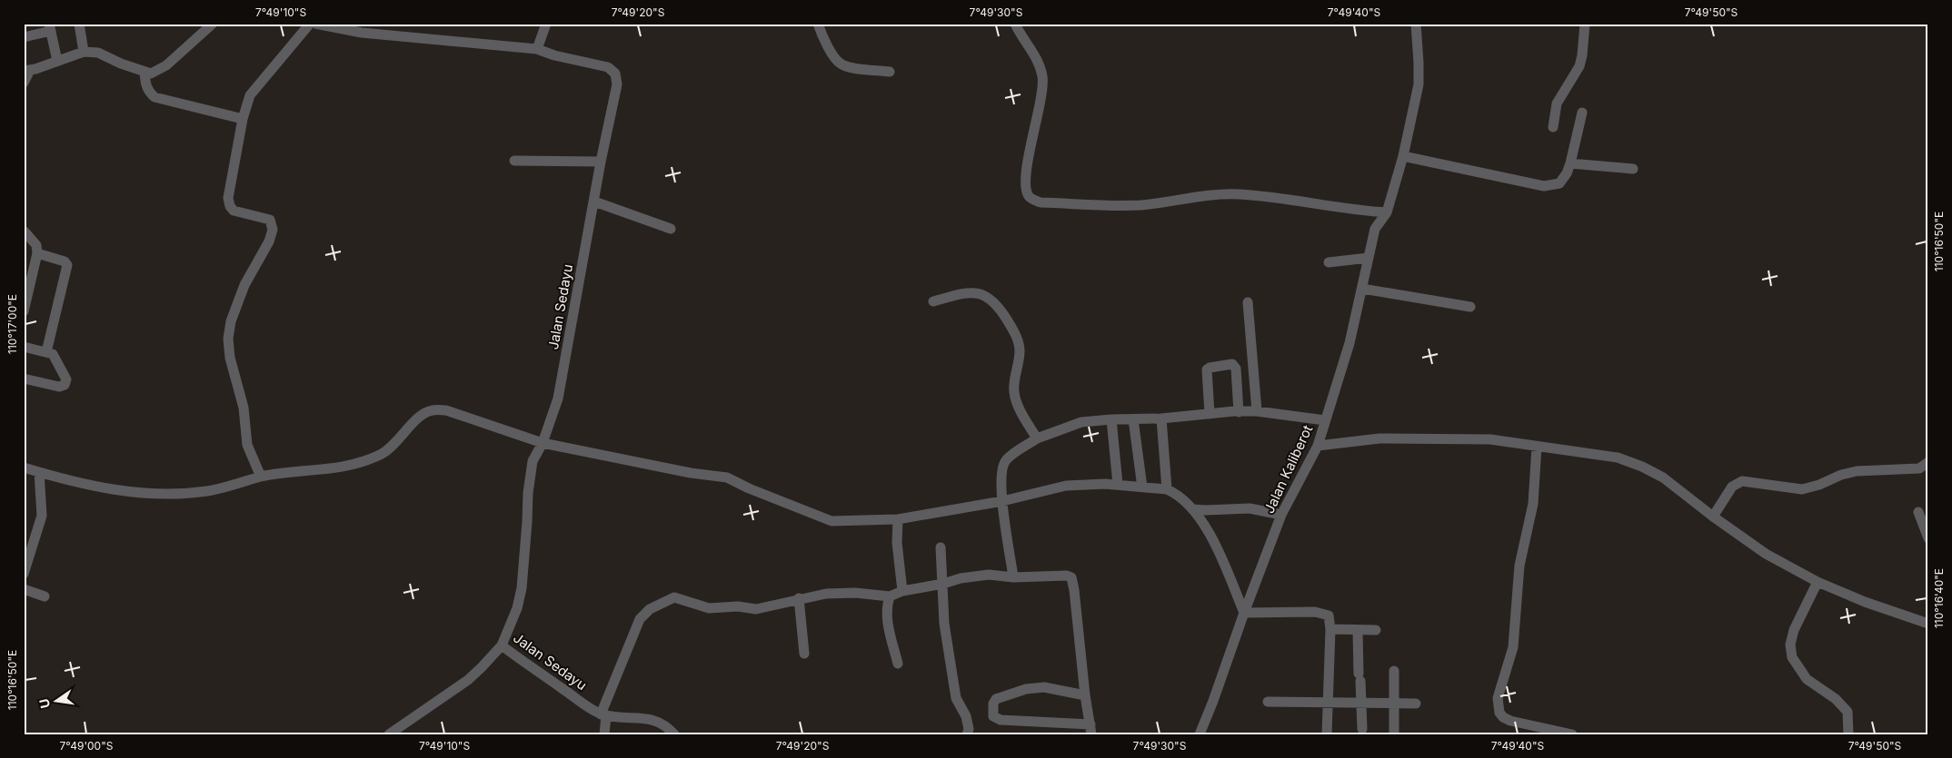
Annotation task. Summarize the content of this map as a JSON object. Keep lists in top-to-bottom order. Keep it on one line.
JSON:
{"streets":{"street":["Jalan Sedayu","Jalan Kaliberot"]},"north":"left","coordinates":["7°49'10\"S","7°49'20\"S","7°49'30\"S","7°49'40\"S","7°49'50\"S","110°16'50\"E","110°17'00\"E","110°16'40\"E","7°49'00\"S"]}
